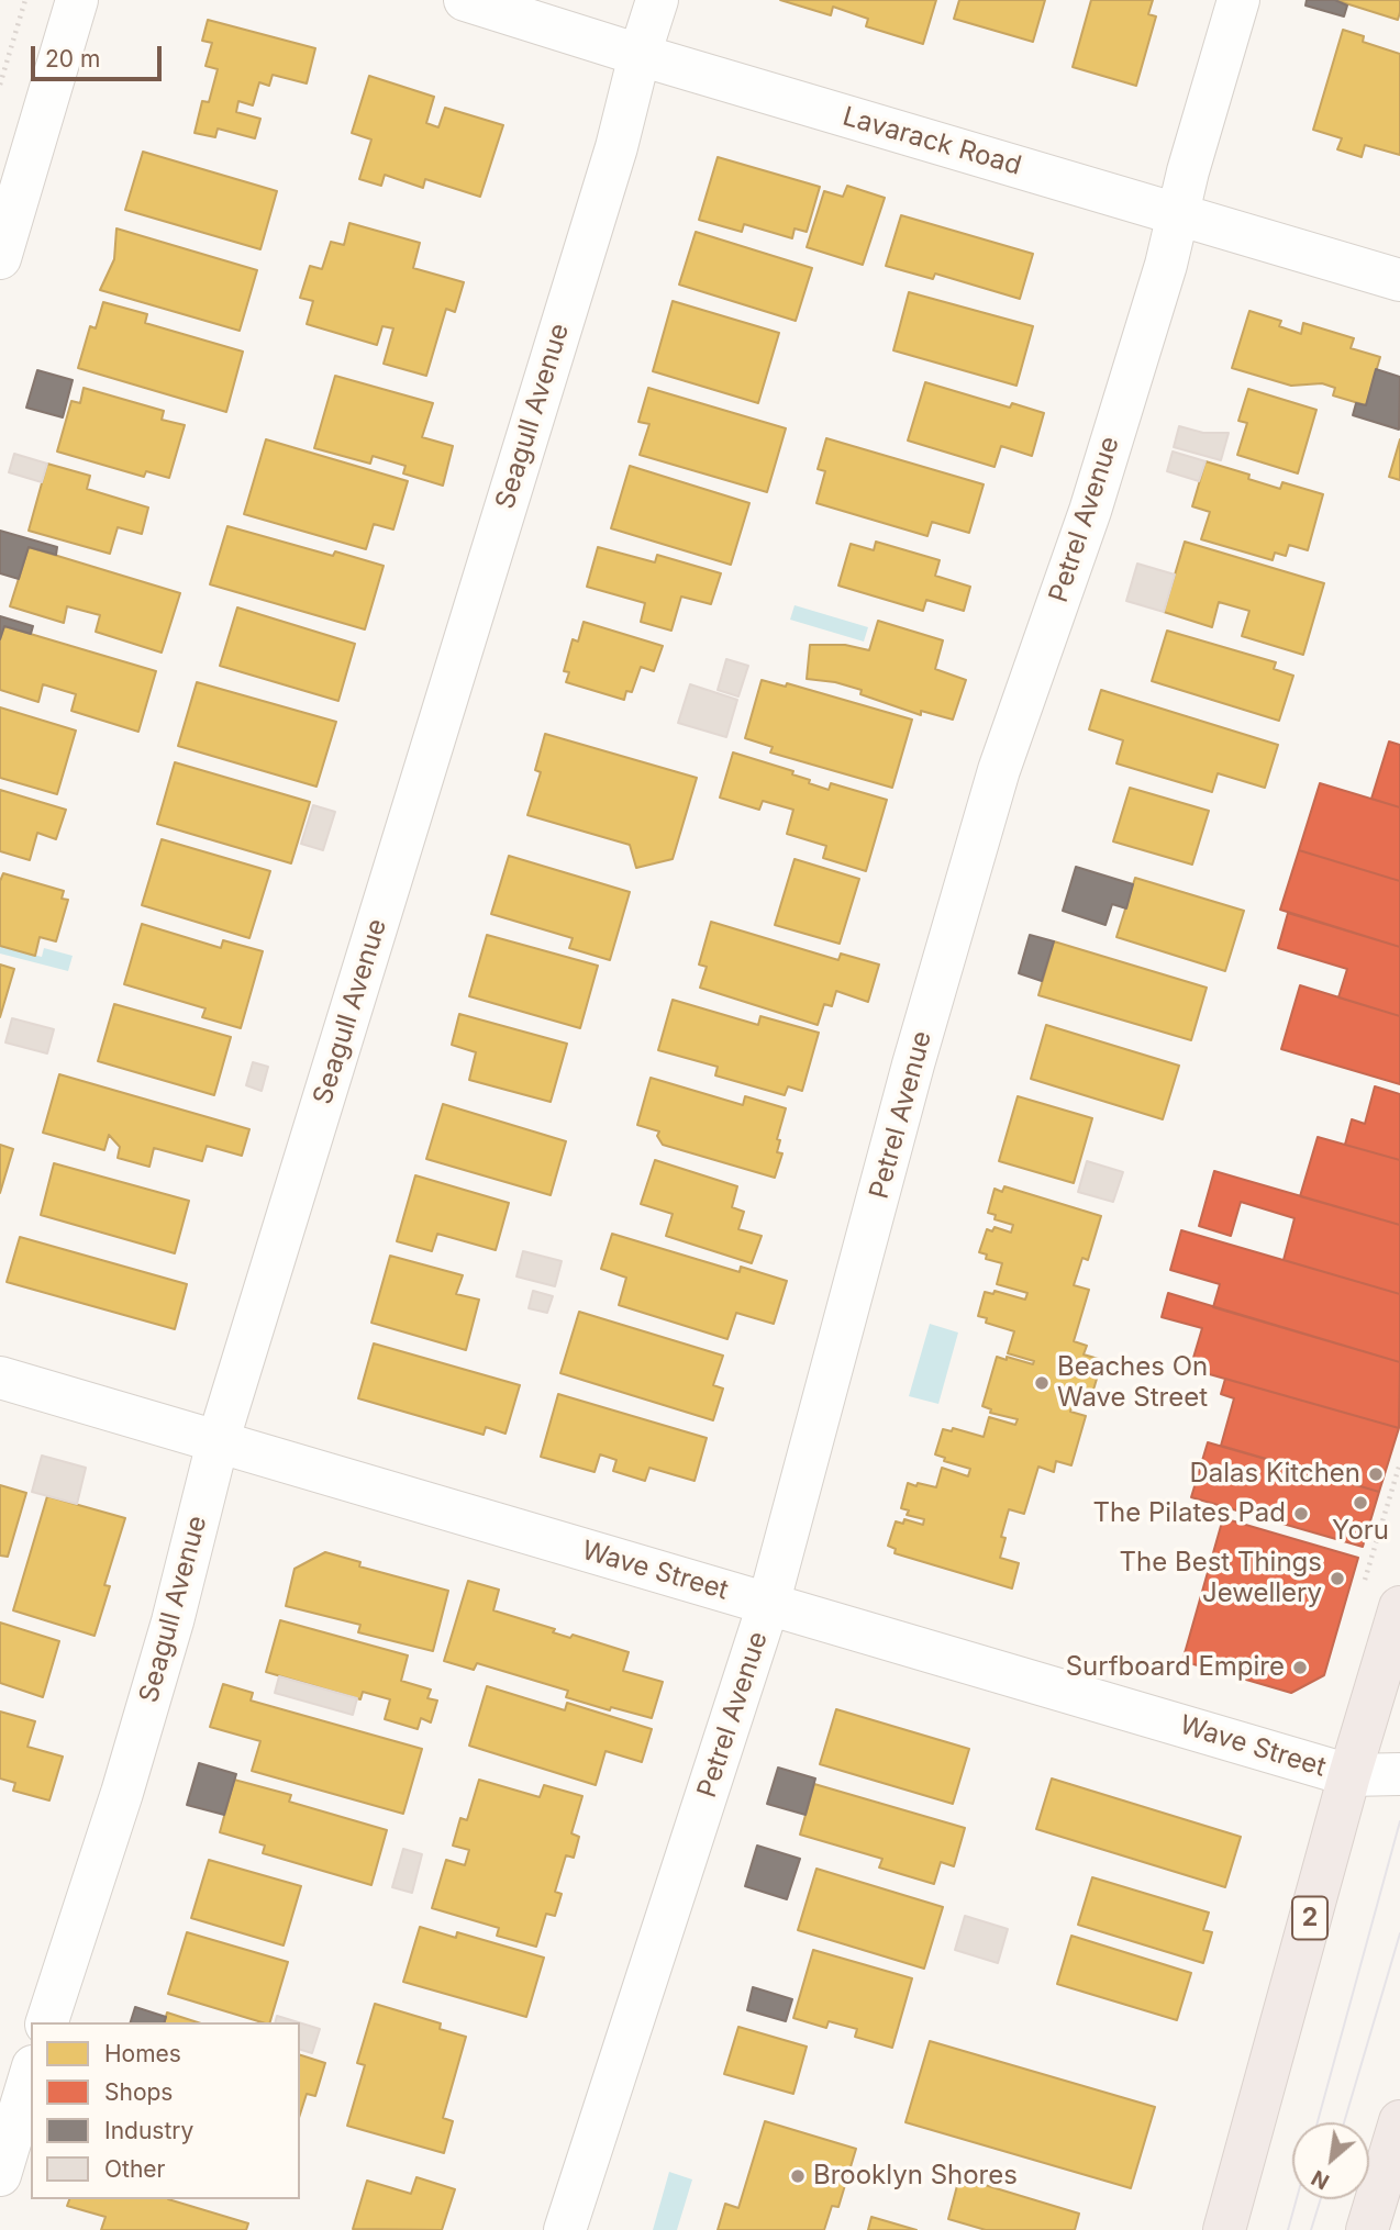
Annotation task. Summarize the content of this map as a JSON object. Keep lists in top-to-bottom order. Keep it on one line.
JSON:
{"streets":{"highway":["2"],"street":["Lavarack Road","Seagull Avenue","Petrel Avenue","Wave Street"]},"crossings":[["Lavarack Road","Seagull Avenue"],["Lavarack Road","Petrel Avenue"],["Seagull Avenue","Wave Street"],["Petrel Avenue","Wave Street"],["Wave Street","2"]],"places":["Beaches On Wave Street","Dalas Kitchen","Yoru","The Pilates Pad","The Best Things Jewellery","Surfboard Empire","Brooklyn Shores"],"legend":["Homes","Shops","Industry","Other"],"scale_bar":"20 m","north":"bottom left"}
